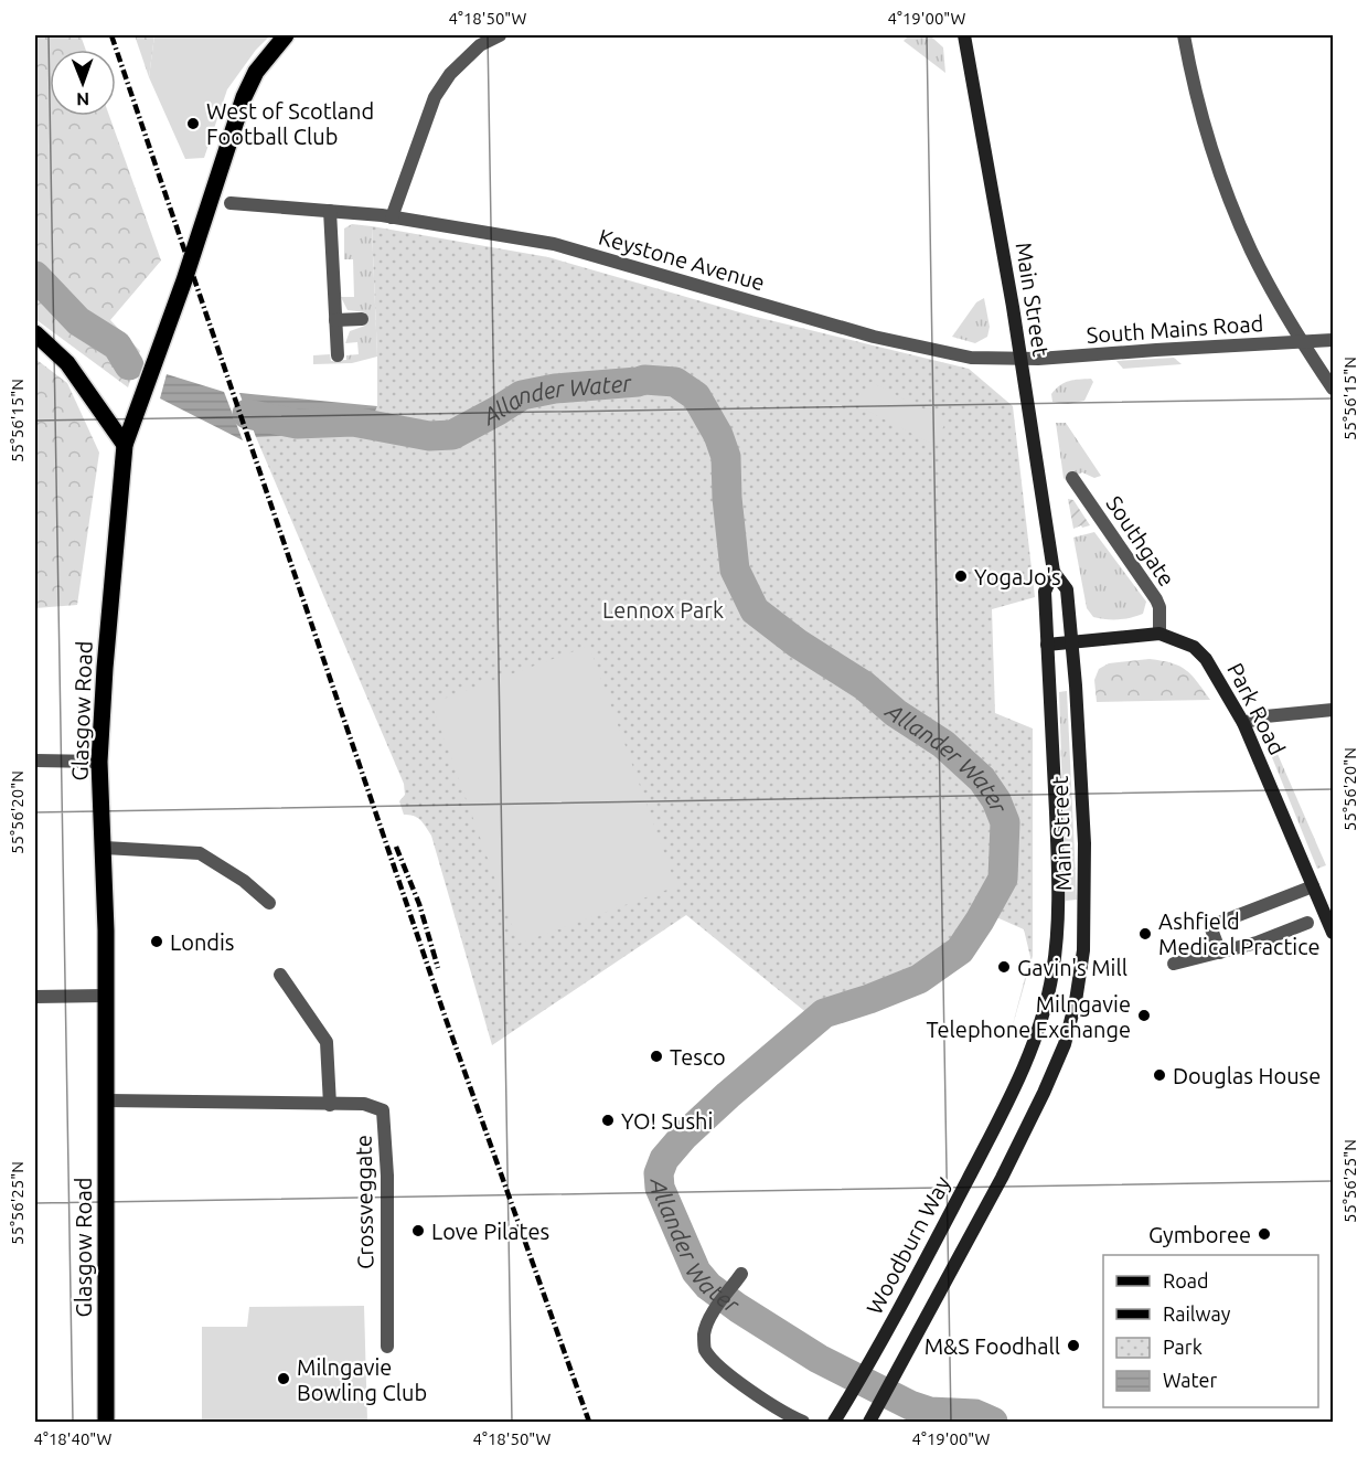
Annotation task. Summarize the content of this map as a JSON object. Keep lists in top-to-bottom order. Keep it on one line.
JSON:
{"streets":{"main road":["Main Street","Park Road","Glasgow Road","Woodburn Way"],"street":["Keystone Avenue","South Mains Road","Southgate","Crossveggate"]},"crossings":[["Keystone Avenue","Main Street"],["Keystone Avenue","South Mains Road"],["Main Street","South Mains Road"],["Main Street","Park Road"],["Main Street","Woodburn Way"],["Southgate","Park Road"],["Glasgow Road","Crossveggate"]],"water":["Allander Water"],"parks":["Lennox Park"],"places":["West of Scotland Football Club","YogaJo's","Ashfield Medical Practice","Londis","Gavin's Mill","Milngavie Telephone Exchange","Tesco","Douglas House","YO! Sushi","Love Pilates","Gymboree","M&S Foodhall","Milngavie Bowling Club"],"legend":["Road","Railway","Park","Water"],"north":"bottom","coordinates":["4°18'50\"W","4°19'00\"W","55°56'15\"N","55°56'20\"N","55°56'25\"N","4°18'40\"W"]}
